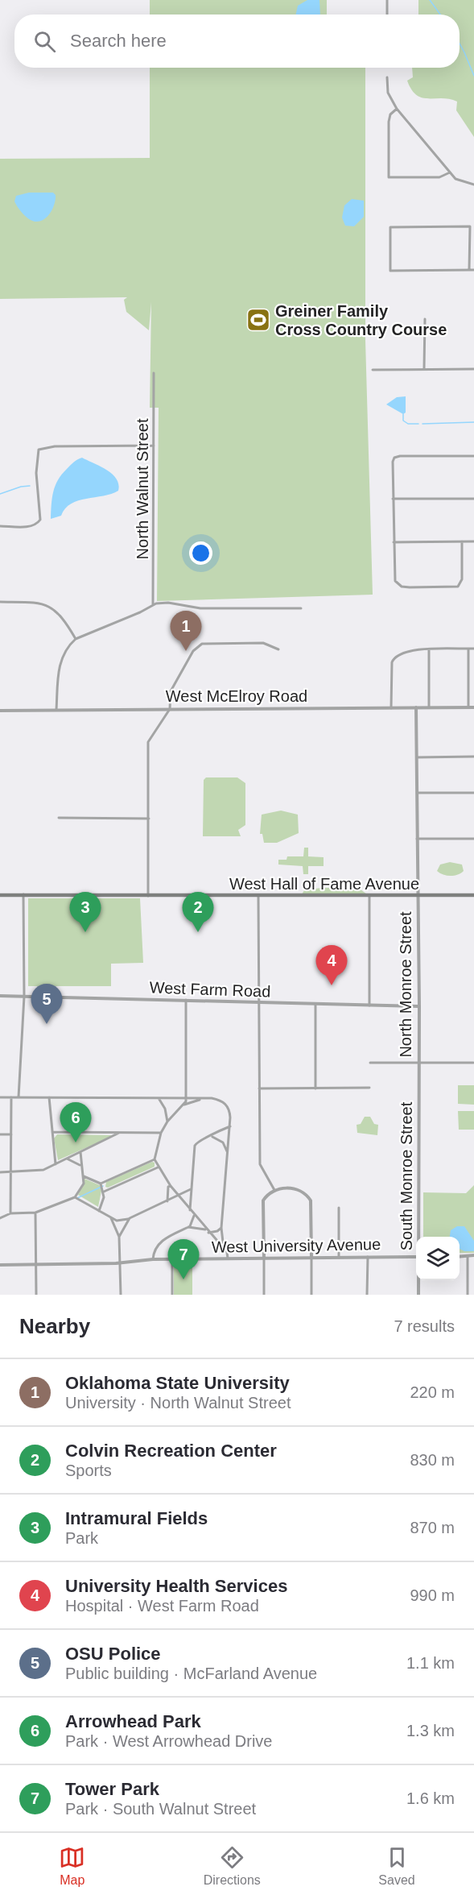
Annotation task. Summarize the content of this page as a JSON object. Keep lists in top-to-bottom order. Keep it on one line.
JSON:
{"streets":{"main road":["West Hall of Fame Avenue"],"street":["North Walnut Street","West McElroy Road","North Monroe Street","West Farm Road","South Monroe Street","West University Avenue"]},"crossings":[["West McElroy Road","North Monroe Street"],["West Hall of Fame Avenue","North Monroe Street"],["North Monroe Street","West Farm Road"],["North Monroe Street","South Monroe Street"]],"places":{"sports":["Greiner Family Cross Country Course"]},"page":{"search":"Search here","pins":["1","2","3","4","5","6","7"],"heading":["Nearby","7 results"],"list":[{"mark":"1","name":"Oklahoma State University","note":"University · North Walnut Street","value":"220 m"},{"mark":"2","name":"Colvin Recreation Center","note":"Sports","value":"830 m"},{"mark":"3","name":"Intramural Fields","note":"Park","value":"870 m"},{"mark":"4","name":"University Health Services","note":"Hospital · West Farm Road","value":"990 m"},{"mark":"5","name":"OSU Police","note":"Public building · McFarland Avenue","value":"1.1 km"},{"mark":"6","name":"Arrowhead Park","note":"Park · West Arrowhead Drive","value":"1.3 km"},{"mark":"7","name":"Tower Park","note":"Park · South Walnut Street","value":"1.6 km"}],"nav":["Map","Directions","Saved"]}}
